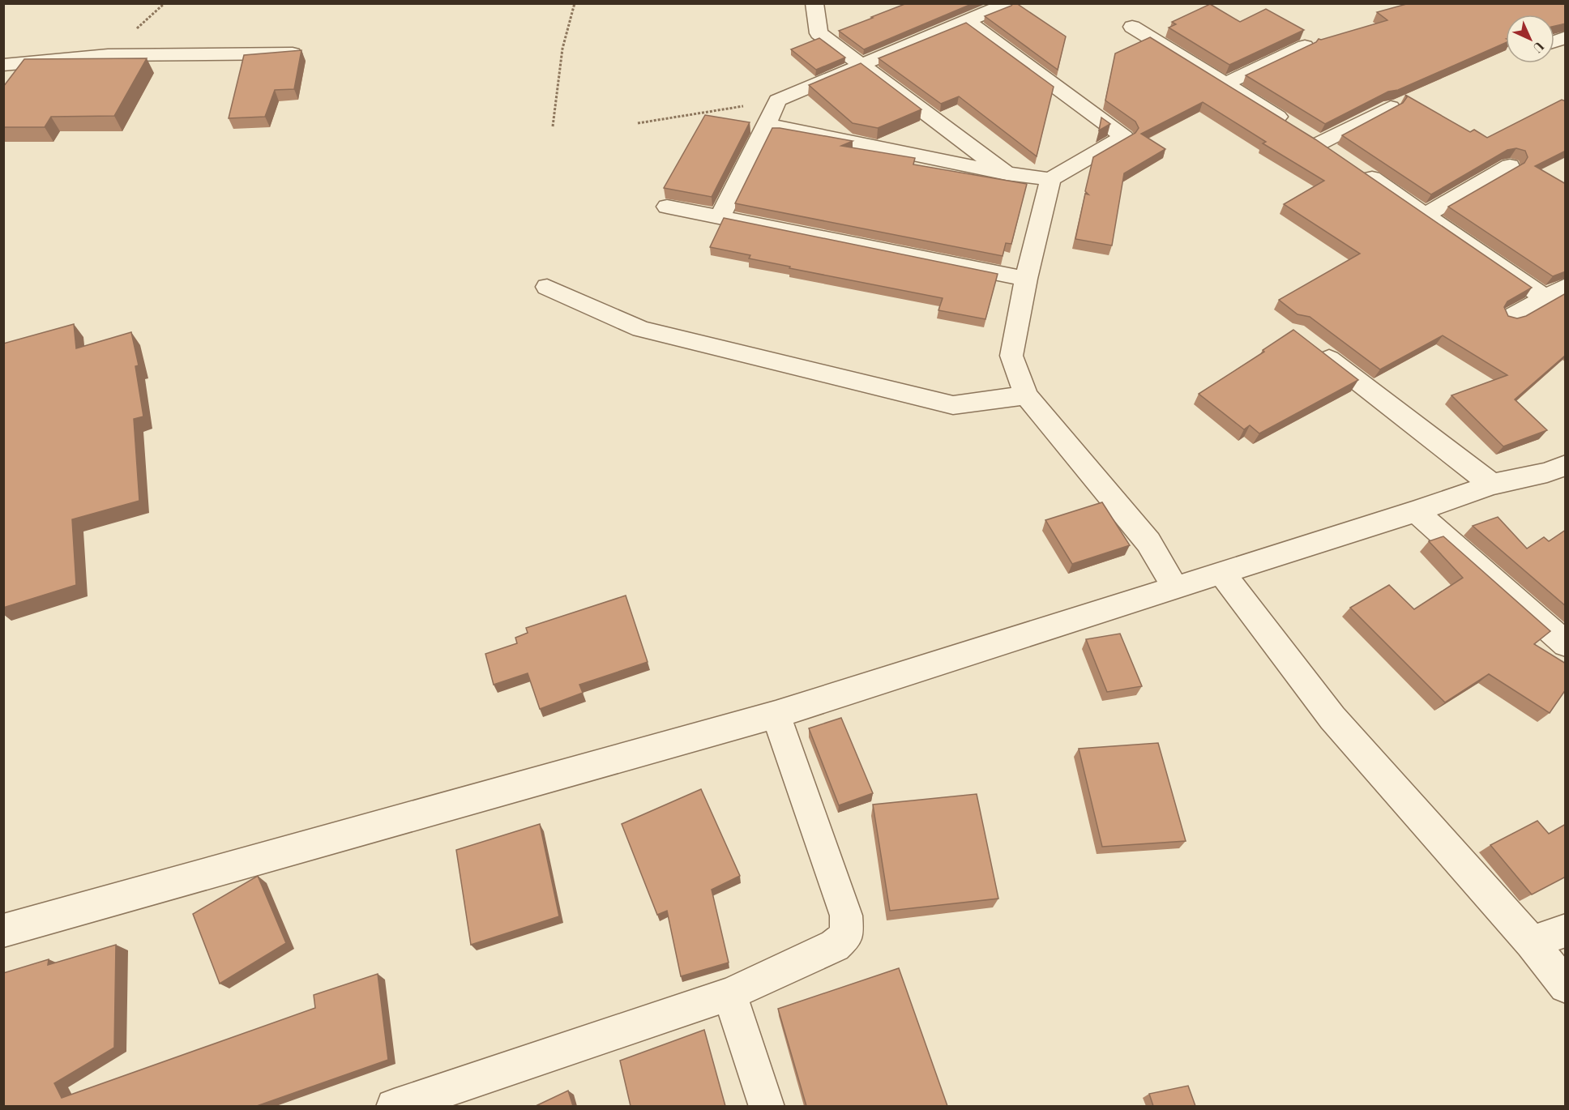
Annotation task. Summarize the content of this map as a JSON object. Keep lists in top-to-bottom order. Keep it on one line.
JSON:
{"north":"bottom right"}
